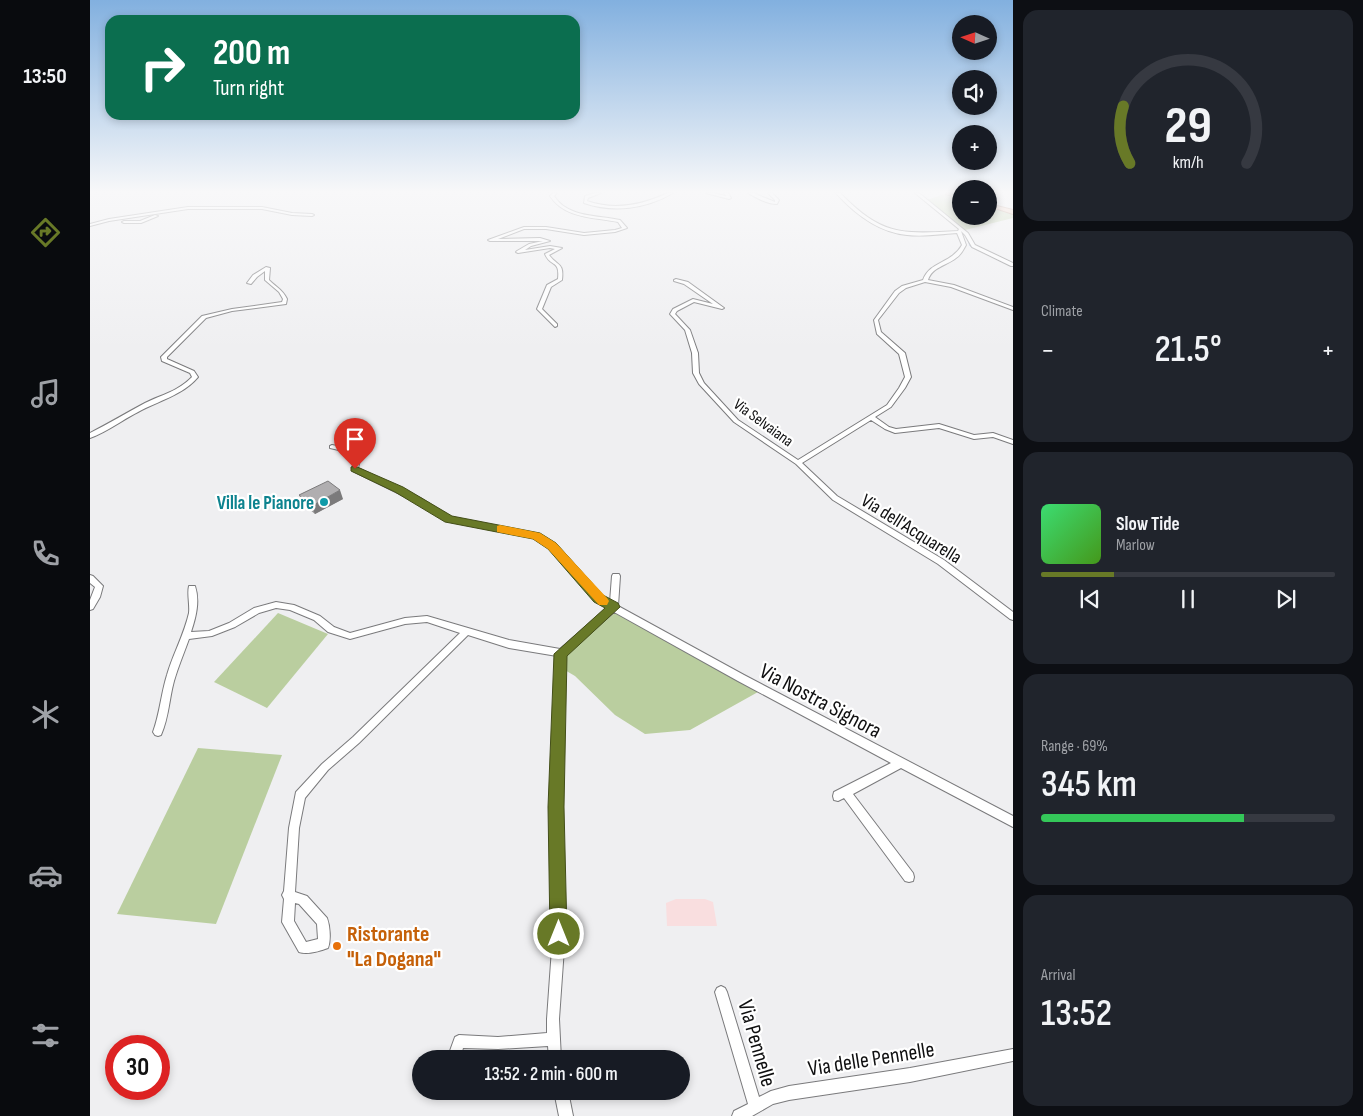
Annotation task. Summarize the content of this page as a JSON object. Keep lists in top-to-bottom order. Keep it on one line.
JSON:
{"streets":{"street":["Via Selvaiana","Via dell'Acquarella","Via Nostra Signora","Via Pennelle","Via delle Pennelle"]},"crossings":[["Via Selvaiana","Via dell'Acquarella"],["Via Pennelle","Via delle Pennelle"]],"places":["Villa le Pianore","Ristorante \"La Dogana\""],"north":"left","page":{"tabs":"13:50","map_buttons":["+","−"],"turn":["200 m","Turn right"],"tile":["Climate",["Range · 69%","345 km"],["Arrival","13:52"]],"heat":["−","21.5°","+"],"song":["Slow Tide","Marlow"],"limit":"30","trip":"13:52 · 2 min · 600 m","gauge":["29","km/h"]}}
